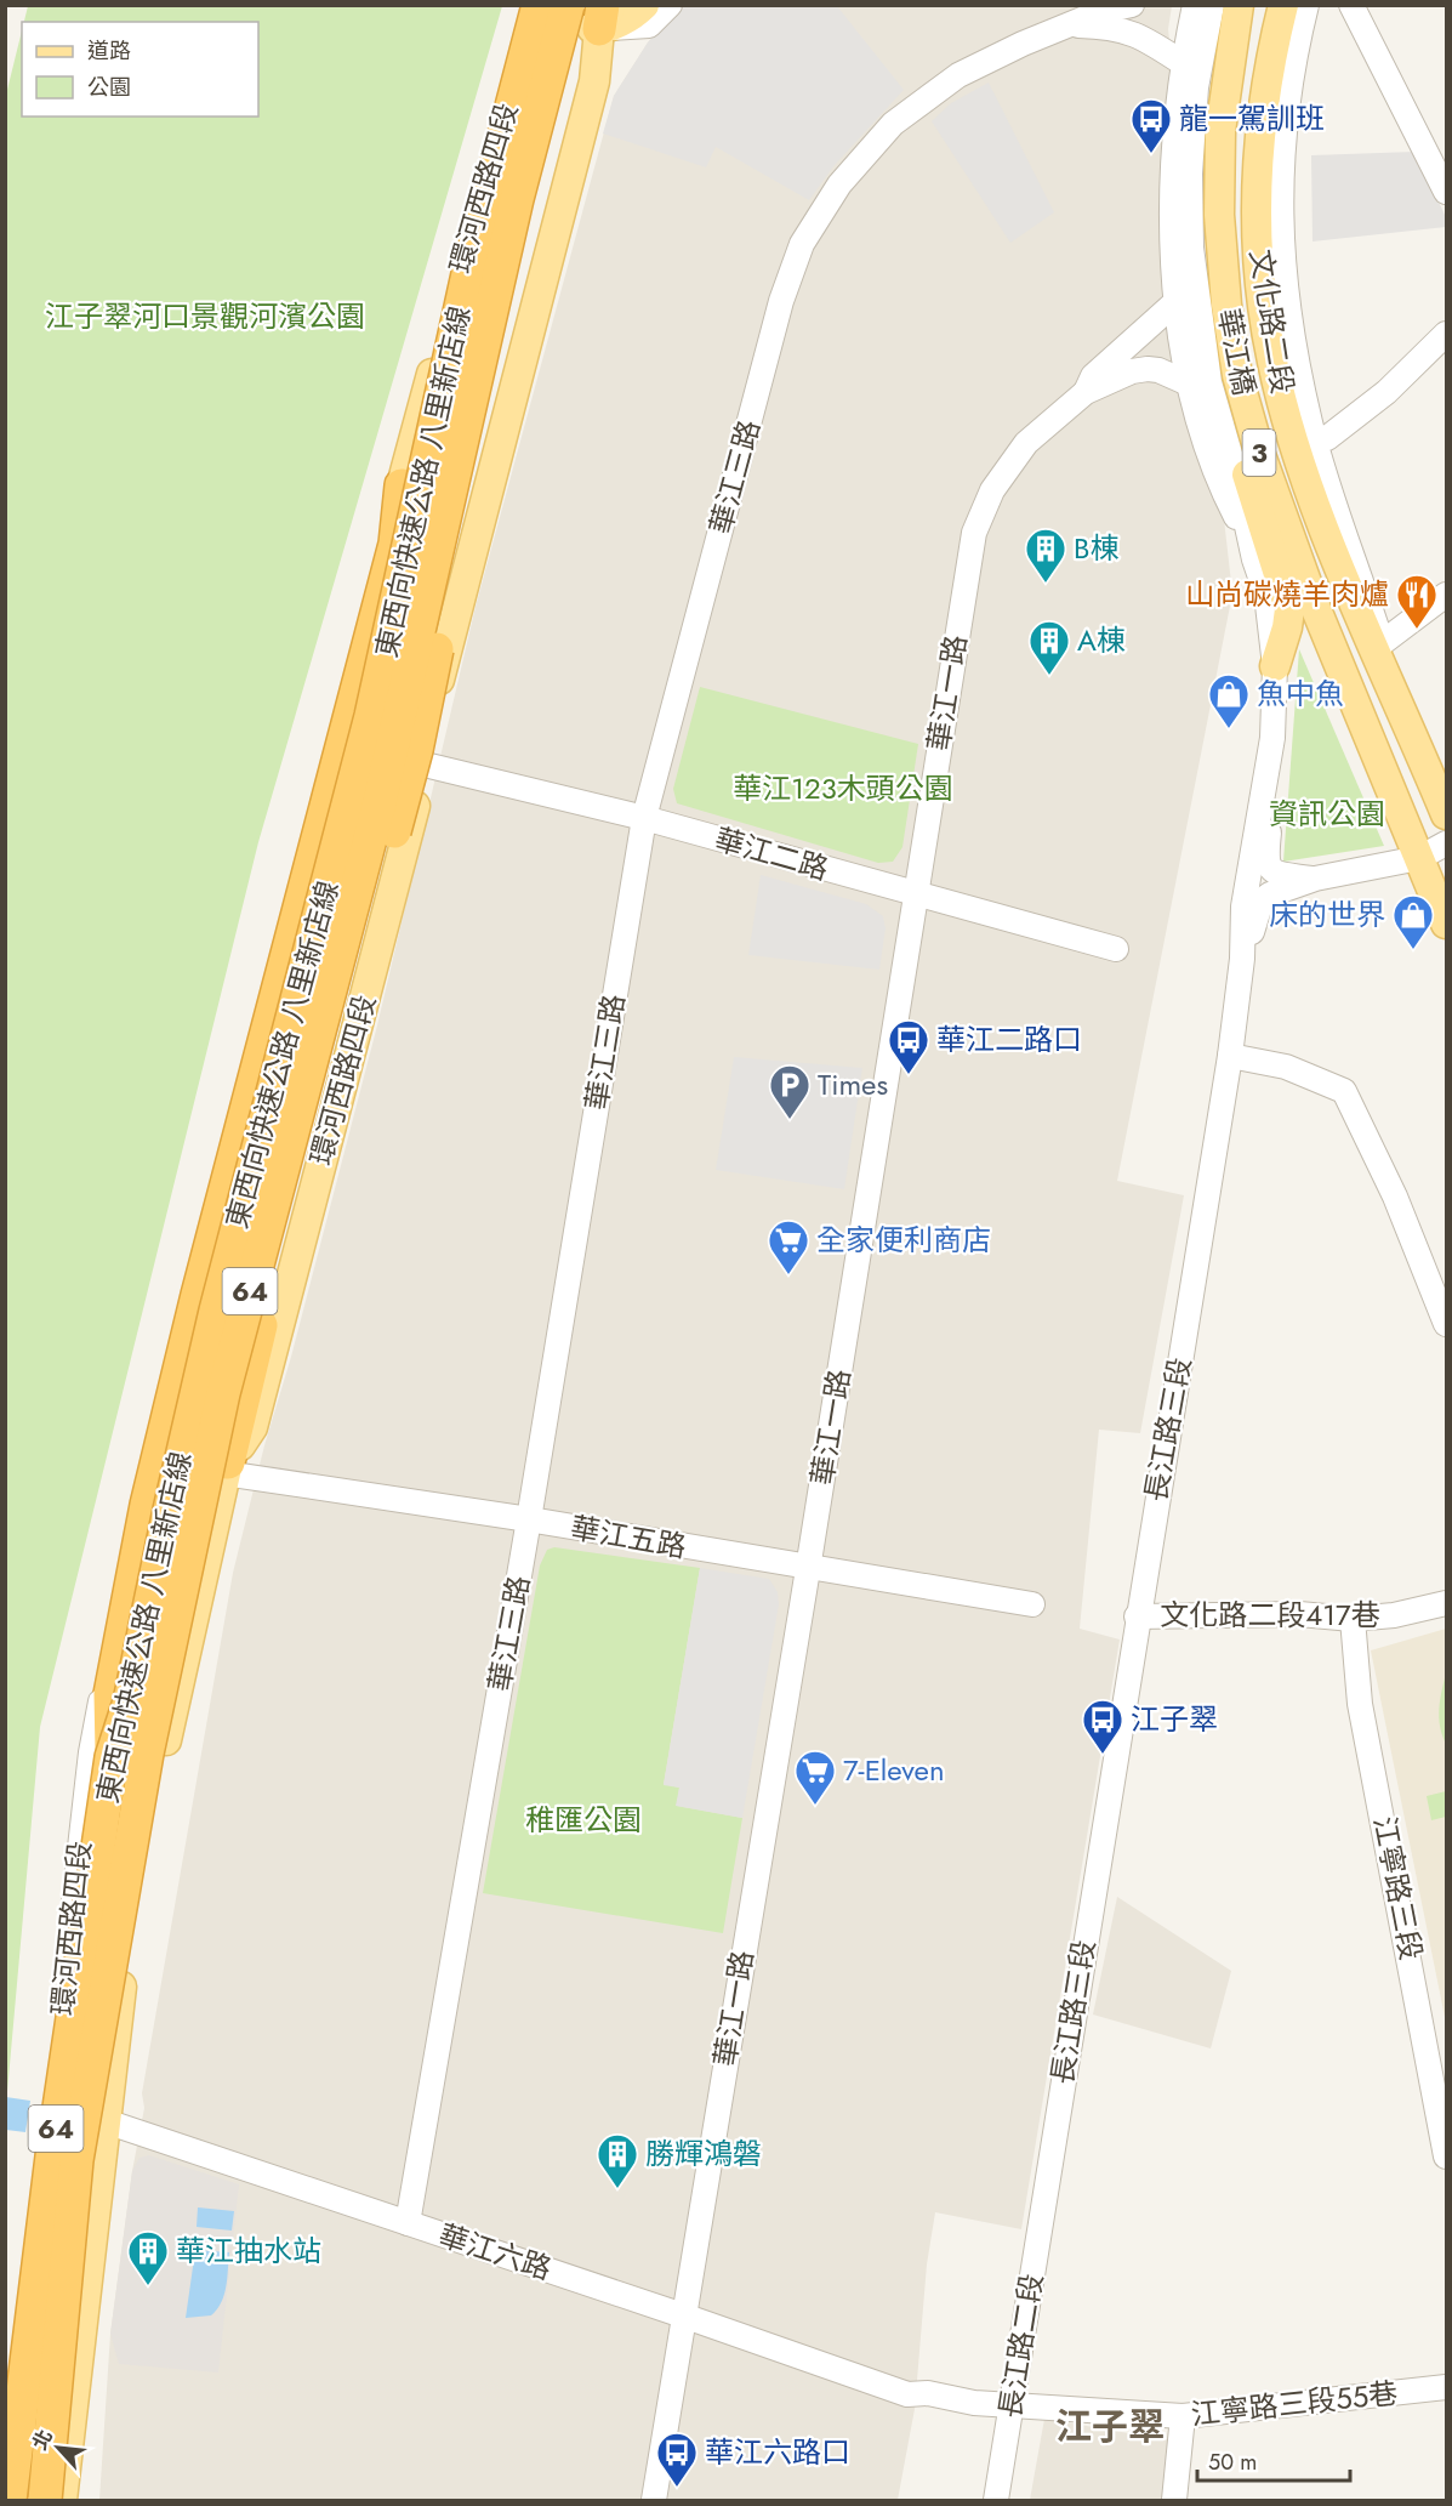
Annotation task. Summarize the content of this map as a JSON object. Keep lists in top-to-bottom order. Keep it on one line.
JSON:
{"streets":{"highway":["東西向快速公路 八里新店線","64"],"main road":["環河西路四段","文化路二段","華江橋","3"],"street":["華江三路","華江一路","華江二路","長江路三段","華江五路","文化路二段417巷","江寧路三段","華江六路","長江路二段","江寧路三段55巷"]},"crossings":[["環河西路四段","東西向快速公路 八里新店線"],["環河西路四段","華江二路"],["環河西路四段","華江五路"],["環河西路四段","華江六路"],["華江橋","3"],["華江三路","華江二路"],["華江三路","華江五路"],["華江三路","華江六路"],["華江一路","華江二路"],["華江一路","華江五路"],["華江一路","華江六路"],["長江路三段","文化路二段417巷"],["長江路三段","長江路二段"],["文化路二段417巷","江寧路三段"],["華江六路","江寧路三段55巷"],["長江路二段","江寧路三段55巷"]],"districts":["江子翠"],"parks":["江子翠河口景觀河濱公園","華江123木頭公園","資訊公園","稚匯公園"],"places":{"bus stop":["龍一駕訓班","華江二路口","江子翠","華江六路口"],"building":["B棟","A棟","勝輝鴻磐","華江抽水站"],"restaurant":["山尚碳燒羊肉爐"],"shop":["魚中魚","床的世界"],"parking":["Times"],"supermarket":["全家便利商店","7-Eleven"]},"legend":["道路","公園"],"scale_bar":"50 m","north":"top left"}
